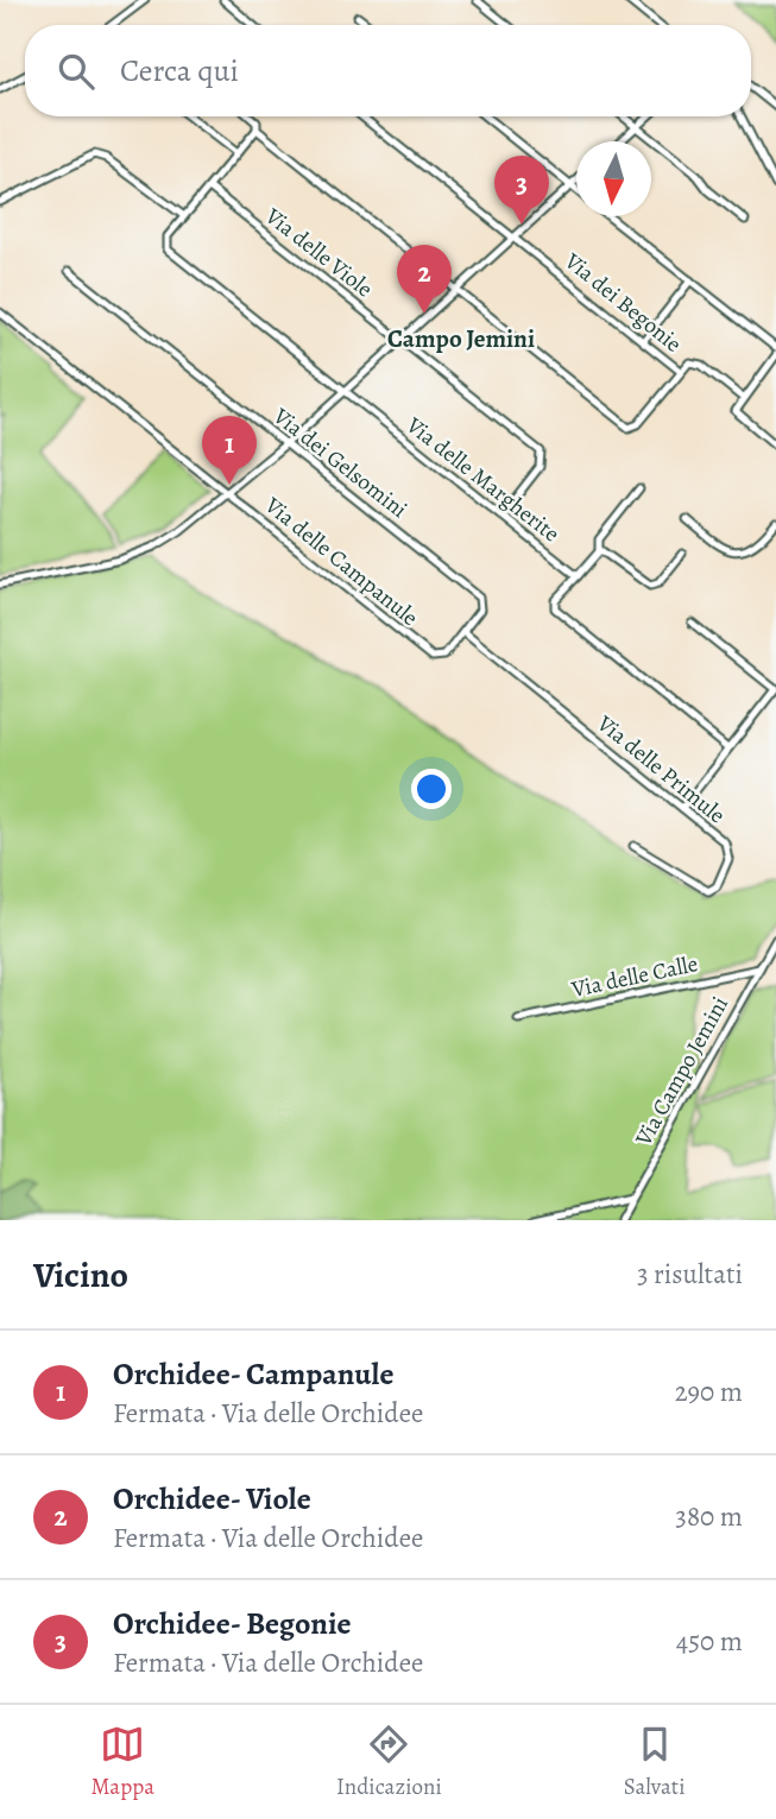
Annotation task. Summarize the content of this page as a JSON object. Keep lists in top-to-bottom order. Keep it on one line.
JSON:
{"streets":{"street":["Via delle Viole","Via dei Begonie","Via dei Gelsomini","Via delle Margherite","Via delle Campanule","Via delle Primule","Via delle Calle","Via Campo Jemini"]},"crossings":[["Via delle Viole","Via delle Margherite"],["Via dei Gelsomini","Via delle Campanule"],["Via dei Gelsomini","Via delle Primule"],["Via delle Campanule","Via delle Primule"],["Via delle Calle","Via Campo Jemini"]],"districts":["Campo Jemini"],"north":"bottom","page":{"search":"Cerca qui","pins":["3","2","1"],"heading":["Vicino","3 risultati"],"list":[{"mark":"1","name":"Orchidee- Campanule","note":"Fermata · Via delle Orchidee","value":"290 m"},{"mark":"2","name":"Orchidee- Viole","note":"Fermata · Via delle Orchidee","value":"380 m"},{"mark":"3","name":"Orchidee- Begonie","note":"Fermata · Via delle Orchidee","value":"450 m"}],"nav":["Mappa","Indicazioni","Salvati"]}}
